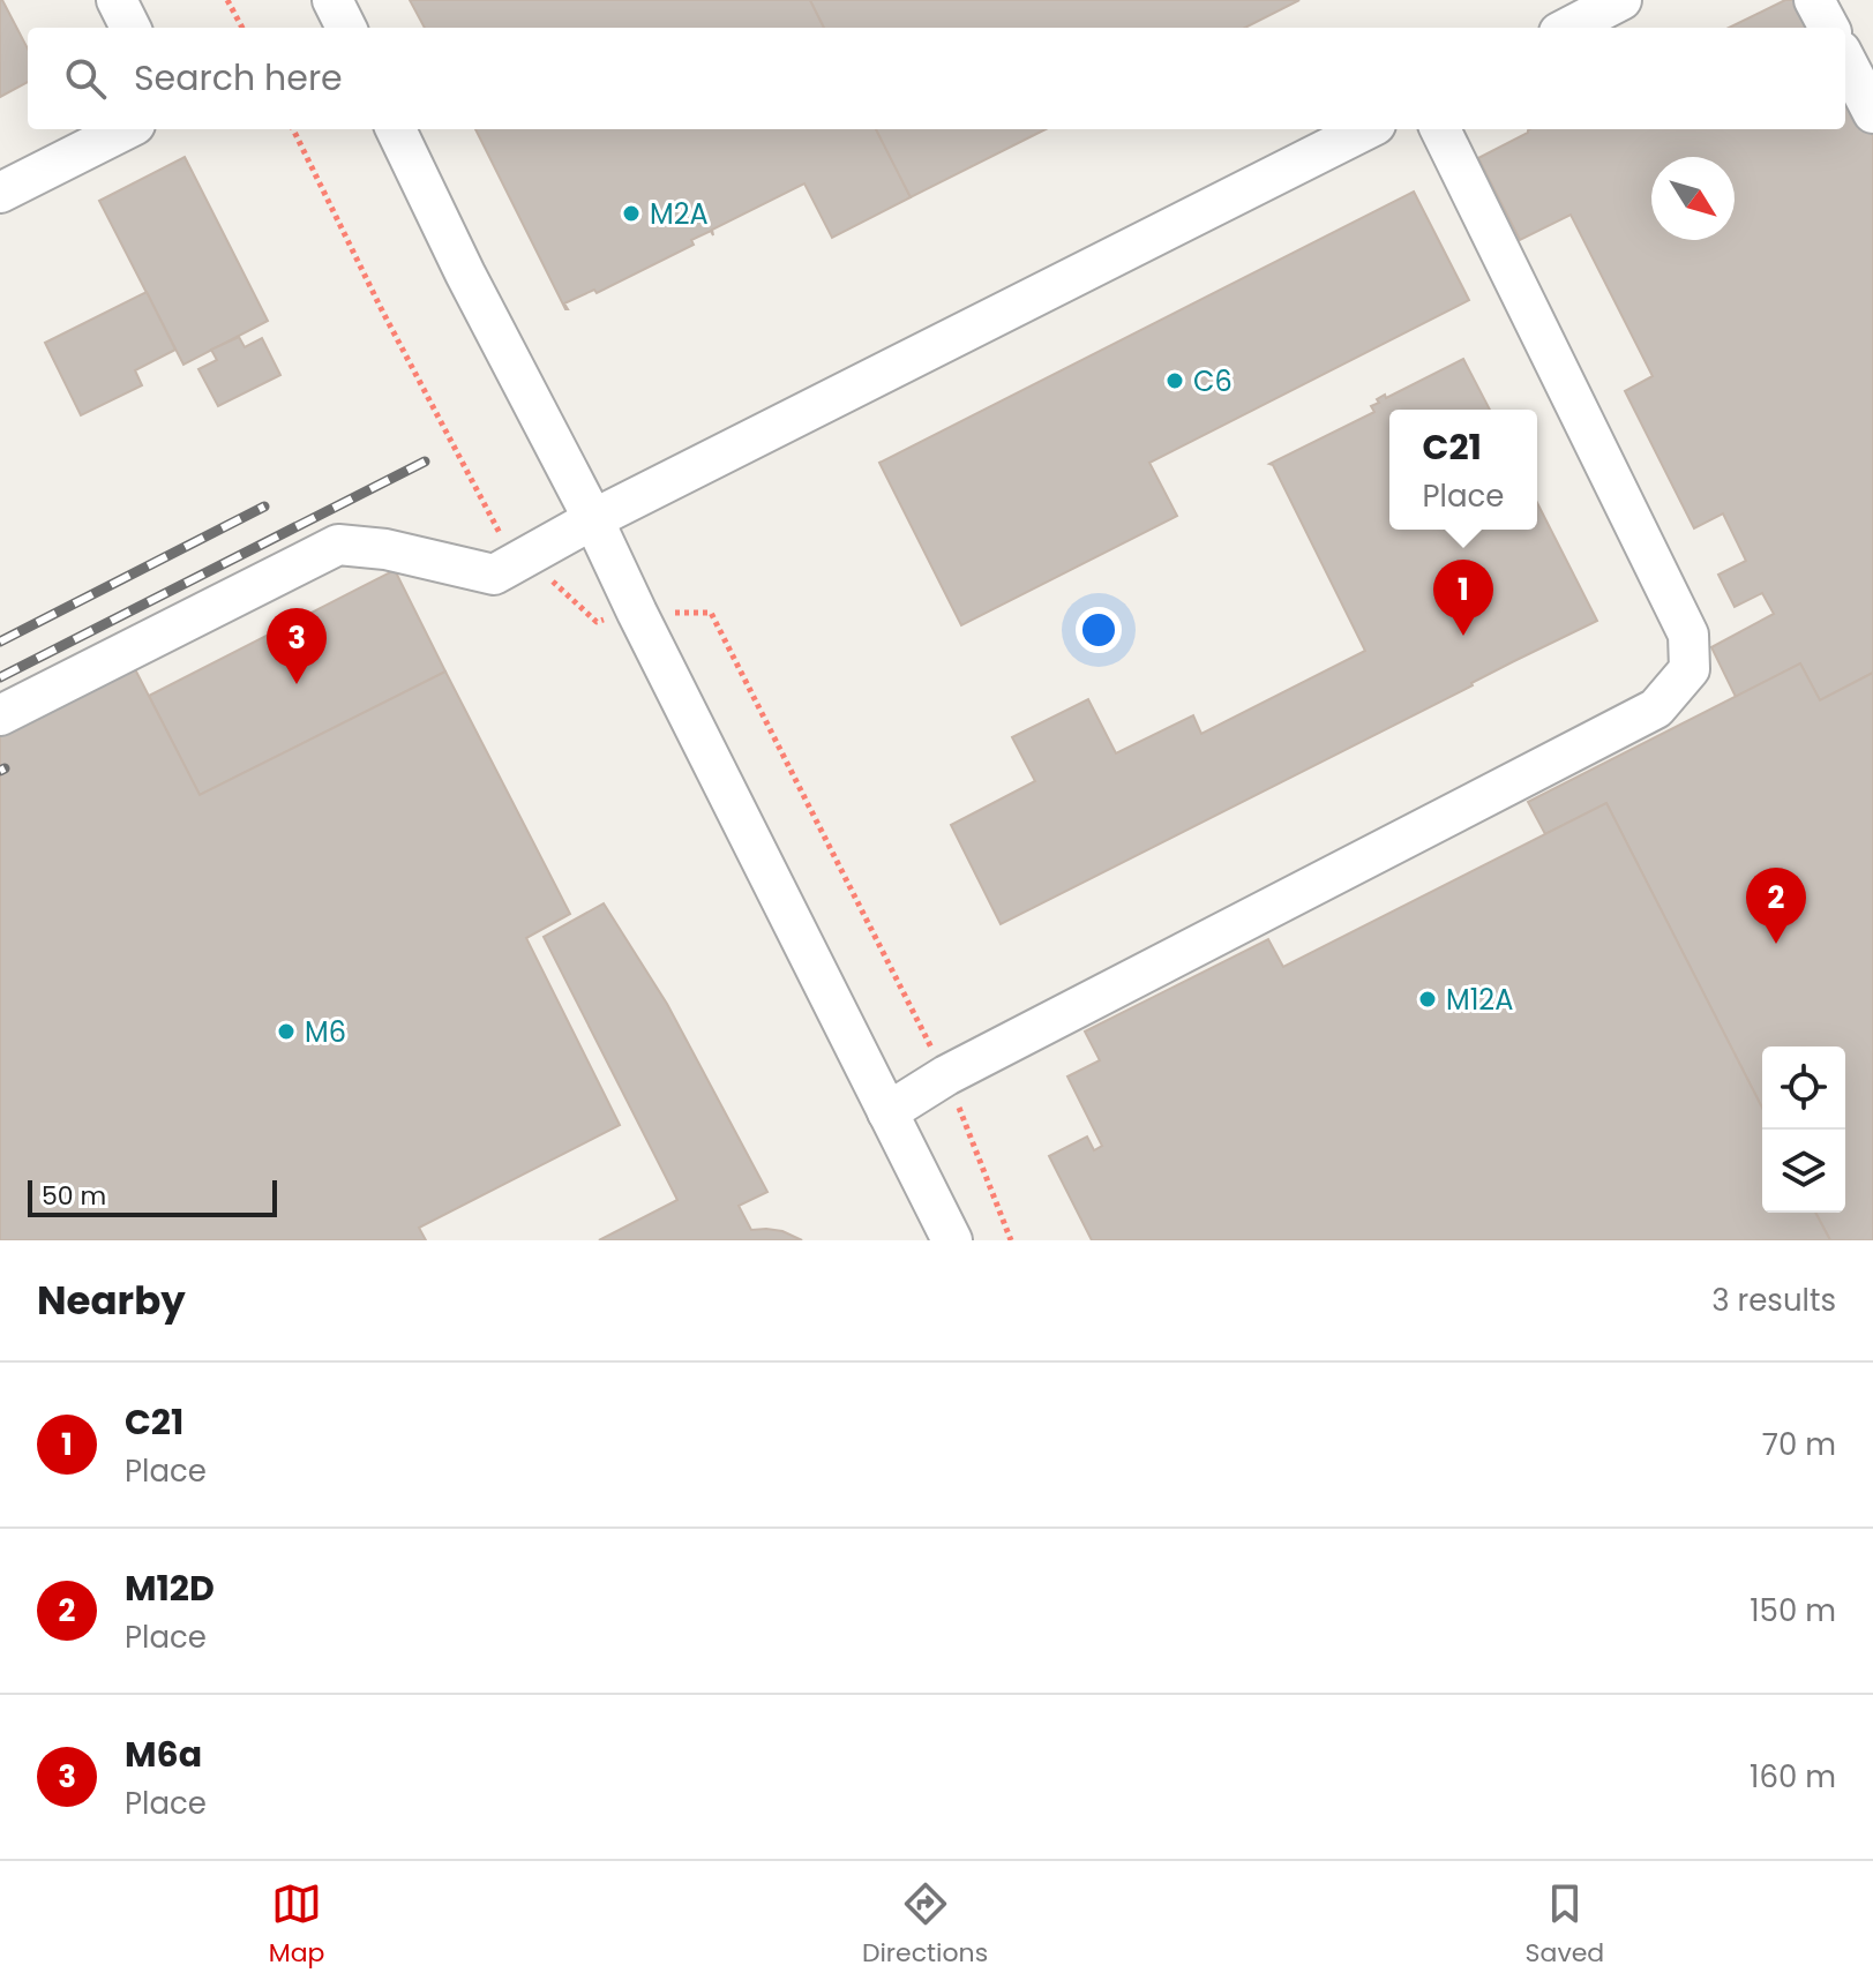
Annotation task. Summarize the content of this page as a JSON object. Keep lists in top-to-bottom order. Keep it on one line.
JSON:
{"places":["M2A","C6","M12A","M6"],"scale_bar":"50 m","north":"bottom right","page":{"search":"Search here","popup":["C21","Place"],"pins":["1","3","2"],"scale":"50 m","heading":["Nearby","3 results"],"list":[{"mark":"1","name":"C21","note":"Place","value":"70 m"},{"mark":"2","name":"M12D","note":"Place","value":"150 m"},{"mark":"3","name":"M6a","note":"Place","value":"160 m"}],"nav":["Map","Directions","Saved"]}}
